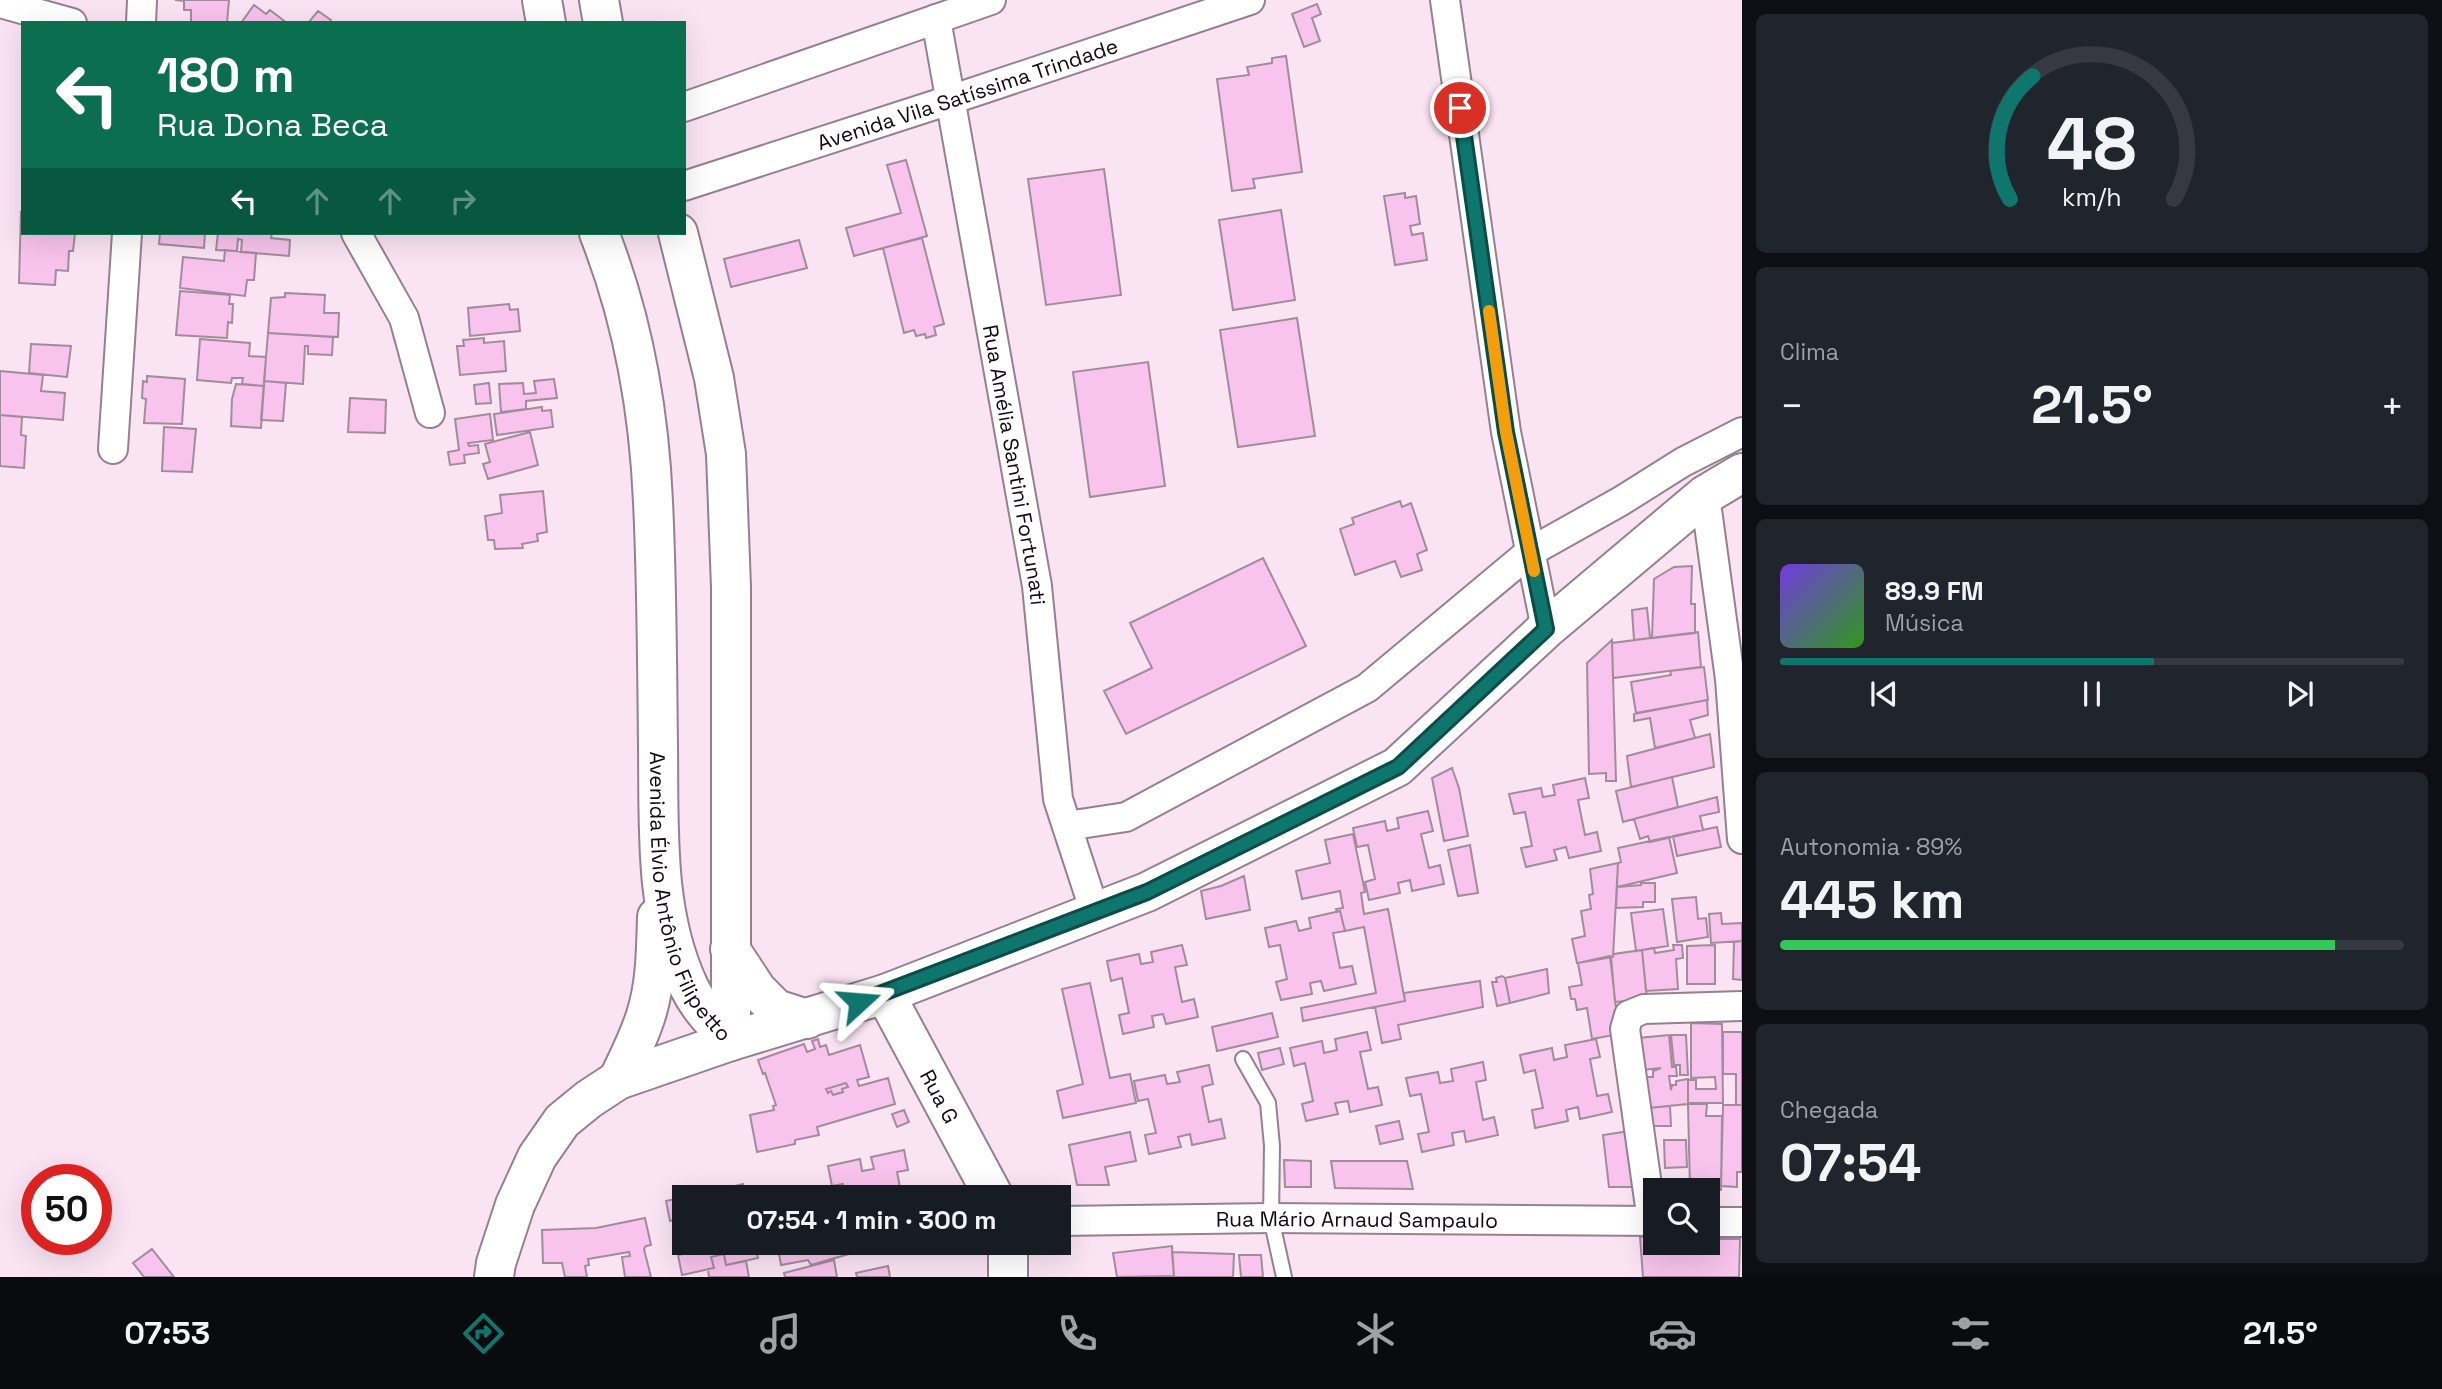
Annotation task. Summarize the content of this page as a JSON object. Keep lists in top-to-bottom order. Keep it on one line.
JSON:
{"streets":{"main road":["Avenida Élvio Antônio Filipetto","Rua G"],"street":["Avenida Vila Satíssima Trindade","Rua Amélia Santini Fortunati","Rua Mário Arnaud Sampaulo"]},"crossings":[["Avenida Vila Satíssima Trindade","Rua Amélia Santini Fortunati"]],"page":{"turn":["180 m","Rua Dona Beca"],"tile":["Clima",["Autonomia · 89%","445 km"],["Chegada","07:54"]],"heat":["−","21.5°","+"],"song":["89.9 FM","Música"],"limit":"50","trip":"07:54 · 1 min · 300 m","tabs":["07:53","21.5°"],"gauge":["48","km/h"]}}
